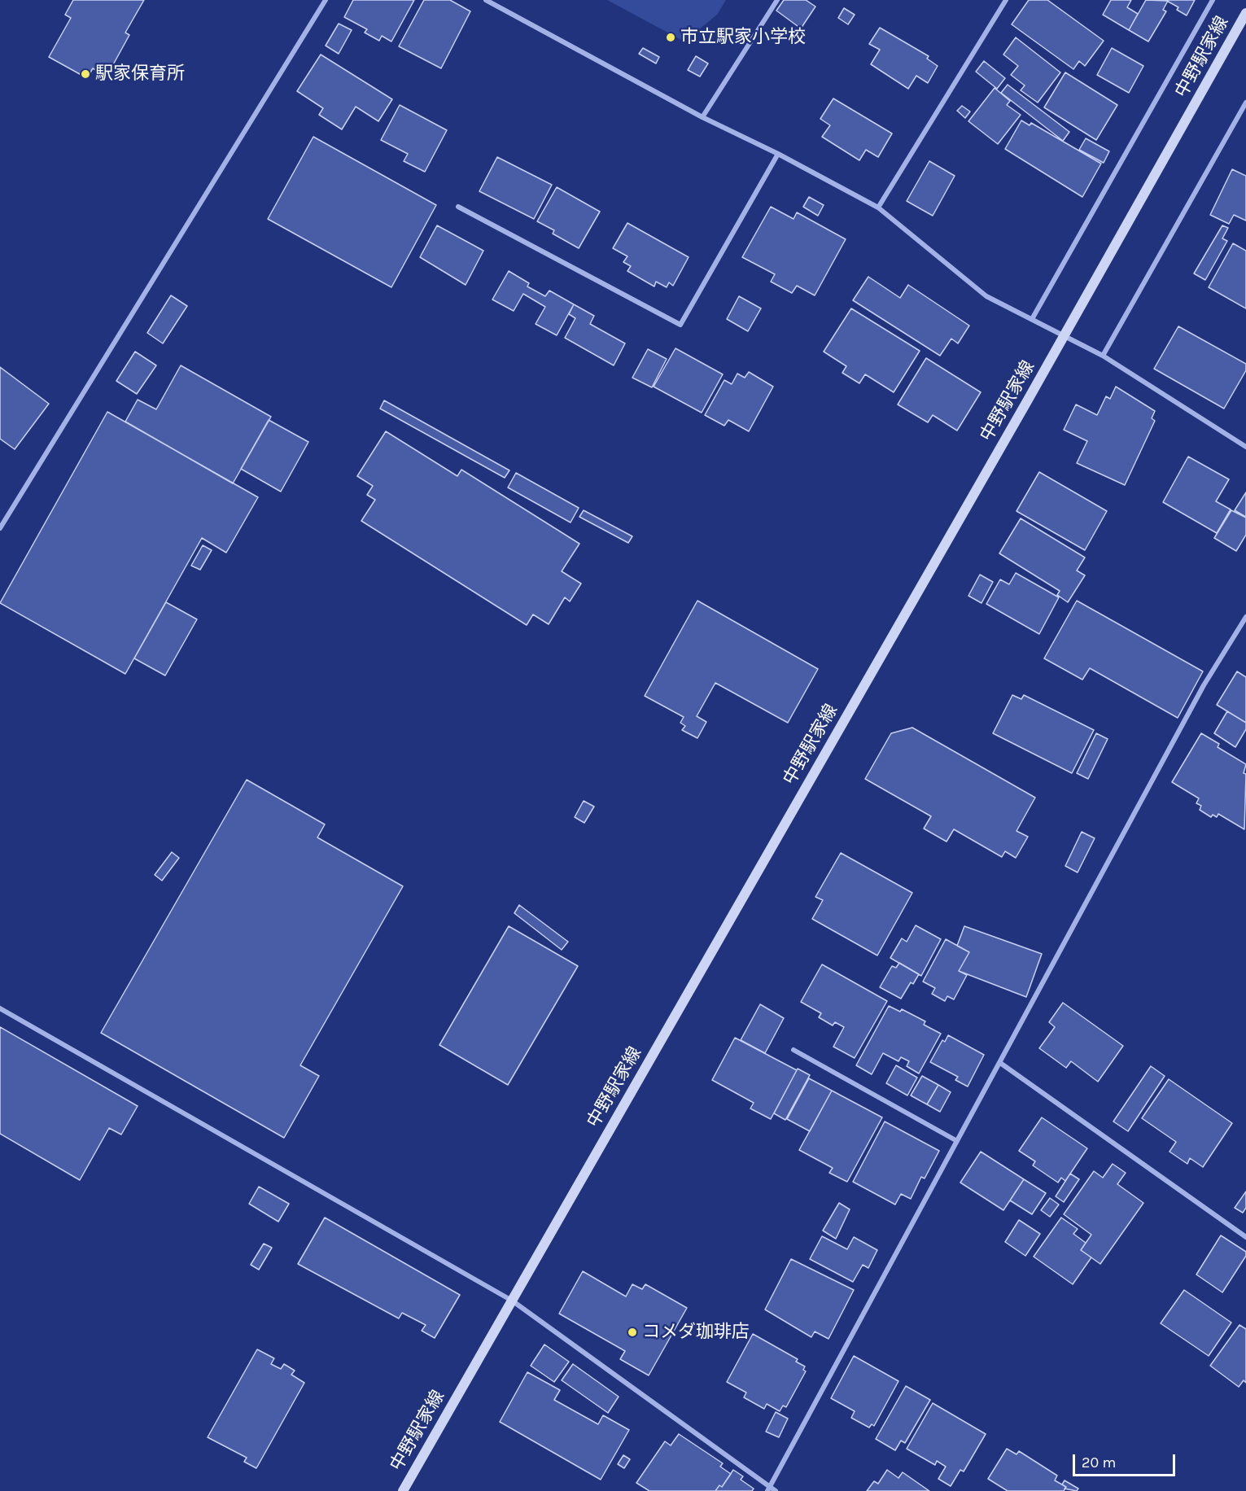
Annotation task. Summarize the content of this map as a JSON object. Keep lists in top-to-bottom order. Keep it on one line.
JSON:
{"streets":{"main road":["中野駅家線"]},"places":["市立駅家小学校","駅家保育所","コメダ珈琲店"],"scale_bar":"20 m"}
